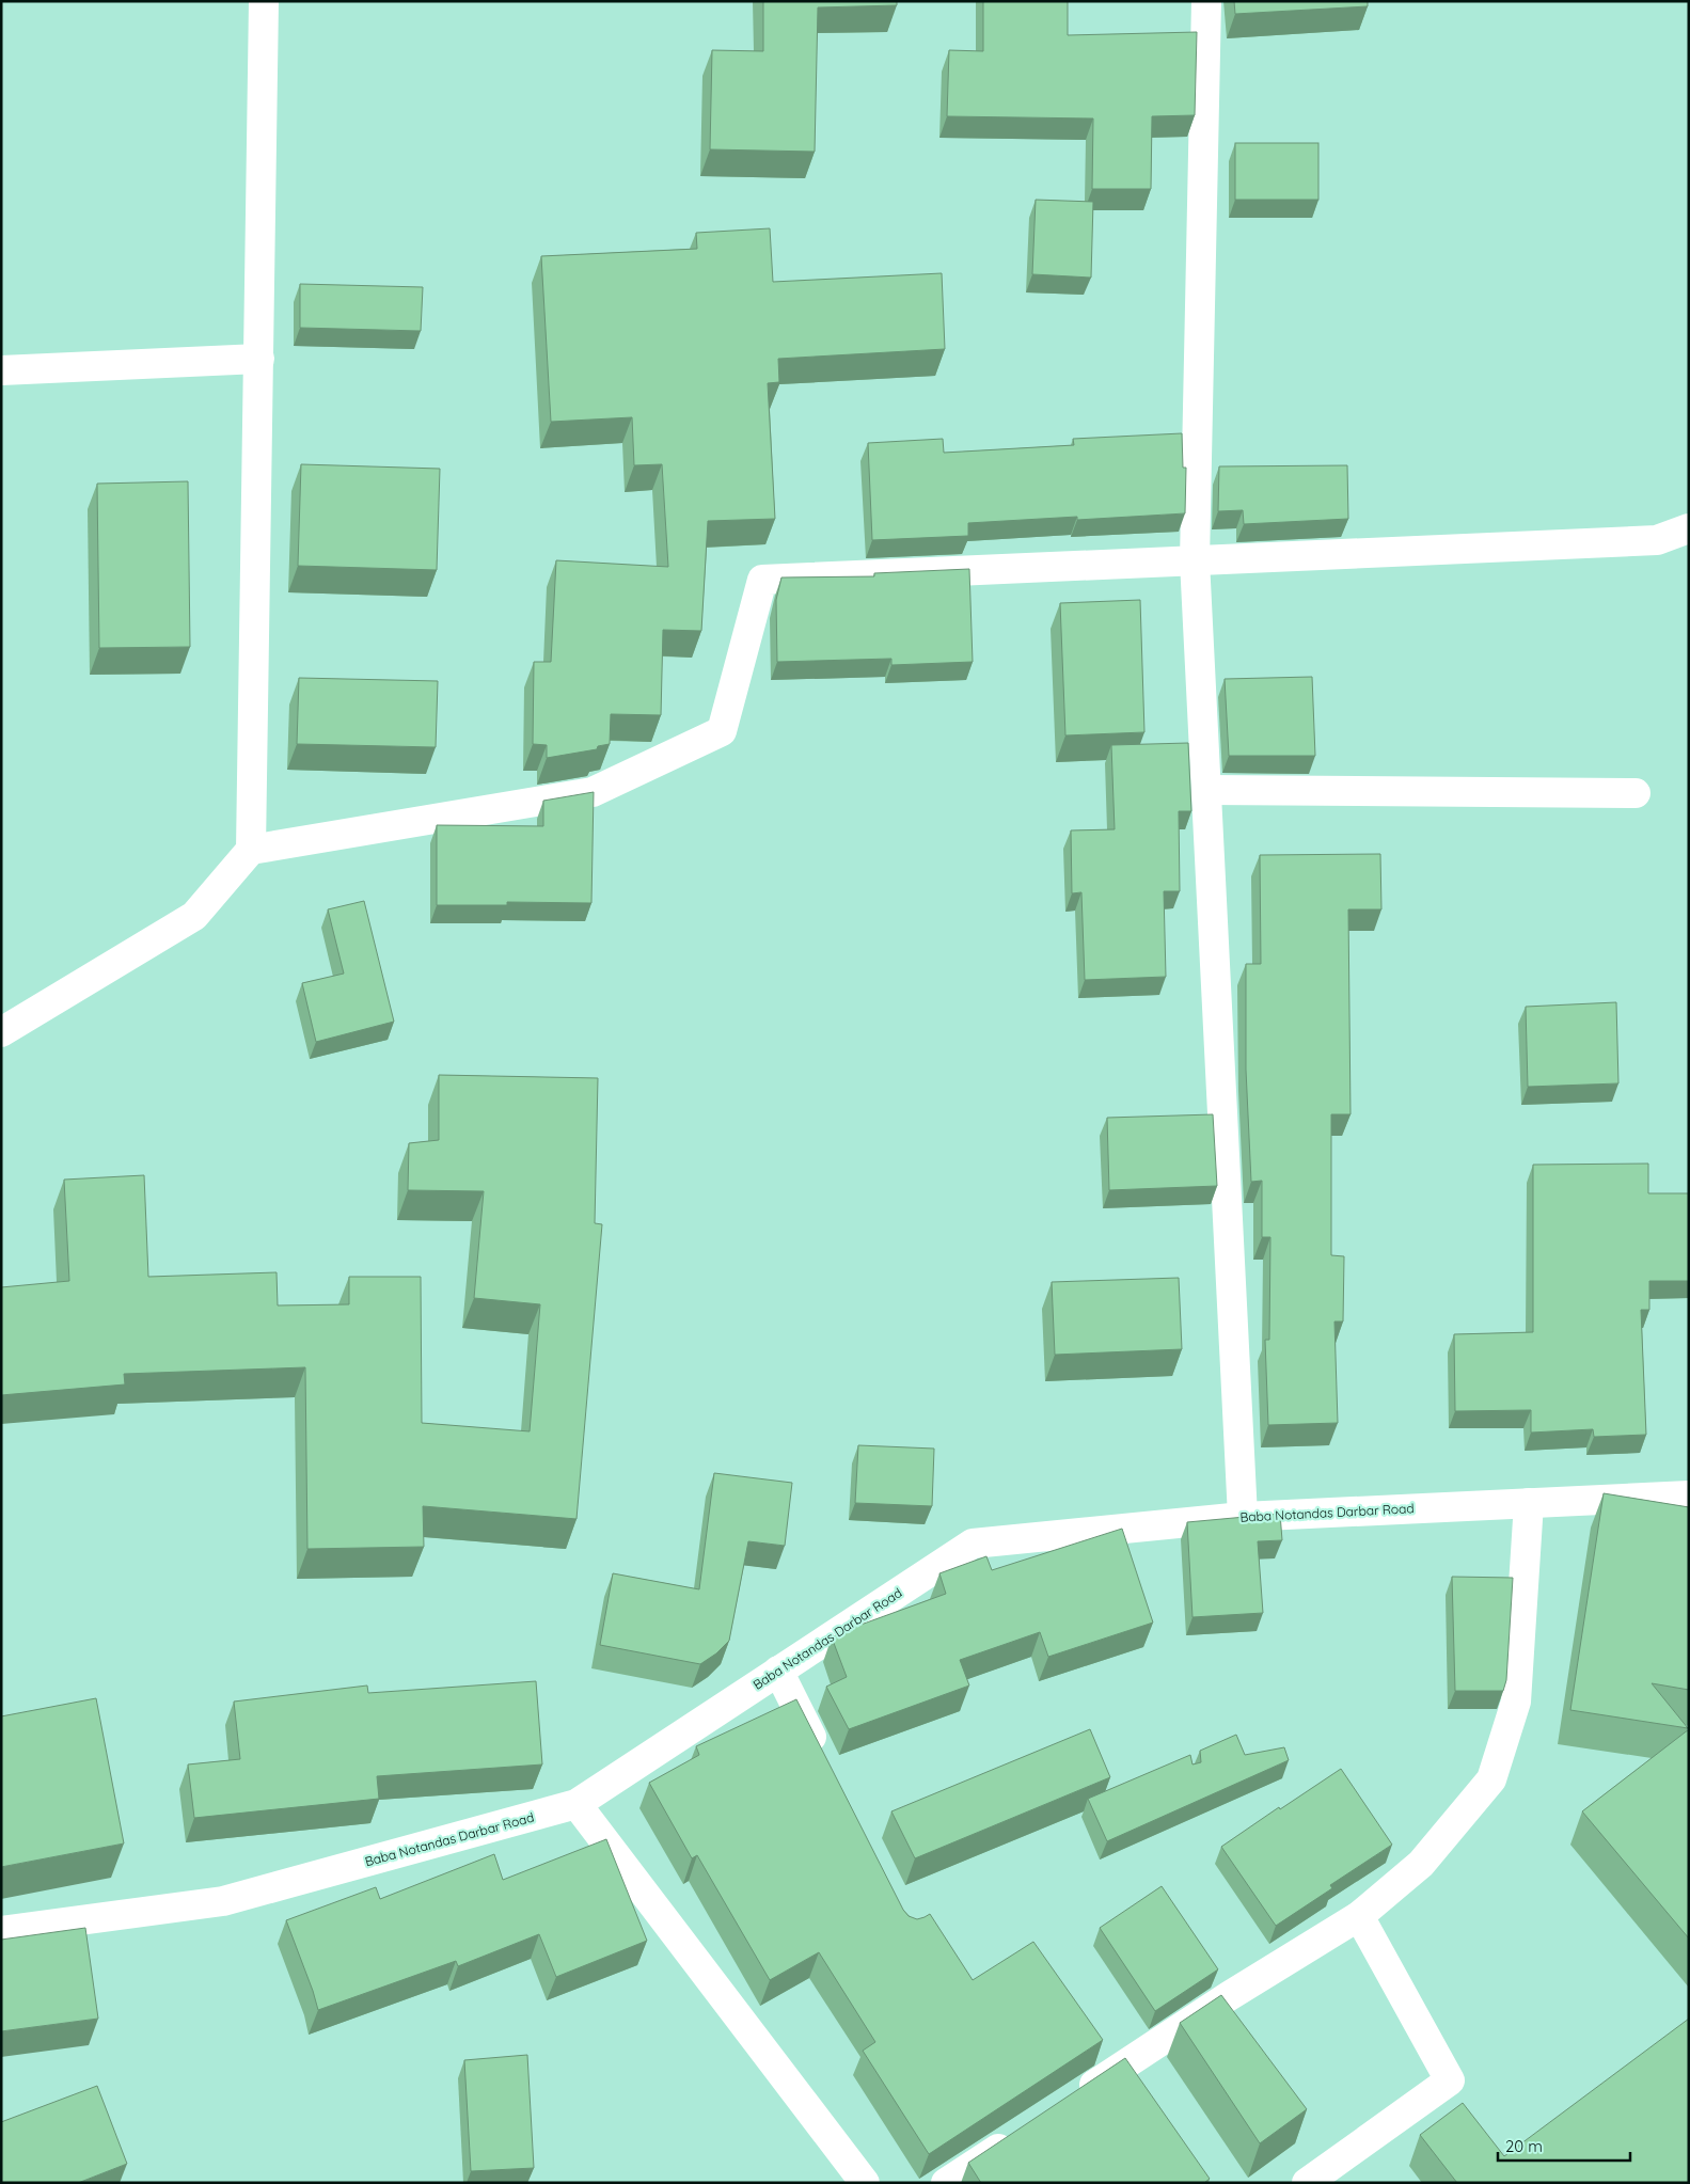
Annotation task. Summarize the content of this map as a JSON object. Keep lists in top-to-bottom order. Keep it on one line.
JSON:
{"streets":{"street":["Baba Notandas Darbar Road"]},"scale_bar":"20 m"}
